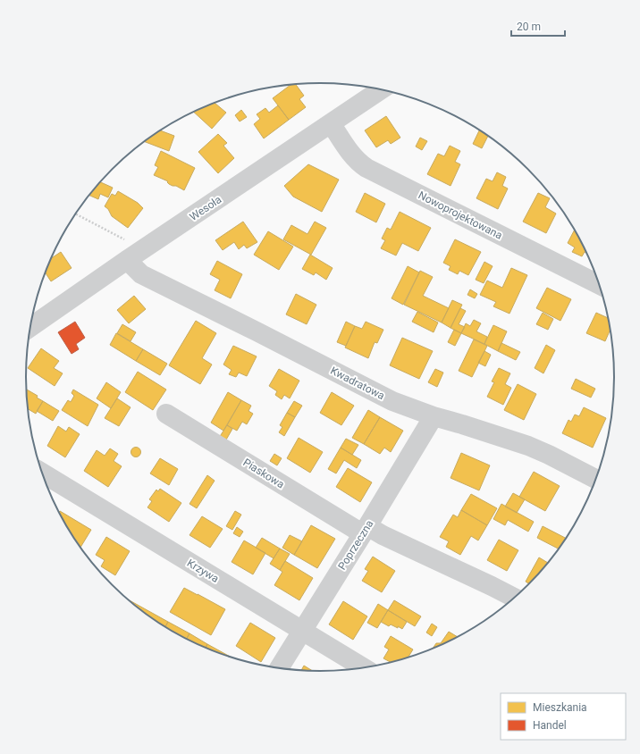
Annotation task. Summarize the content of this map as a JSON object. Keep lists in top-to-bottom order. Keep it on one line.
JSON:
{"streets":{"street":["Wesoła","Nowoprojektowana","Kwadratowa","Piaskowa","Poprzeczna","Krzywa"]},"crossings":[["Wesoła","Nowoprojektowana"],["Wesoła","Kwadratowa"],["Kwadratowa","Poprzeczna"],["Piaskowa","Poprzeczna"],["Poprzeczna","Krzywa"]],"legend":["Mieszkania","Handel"],"scale_bar":"20 m"}
